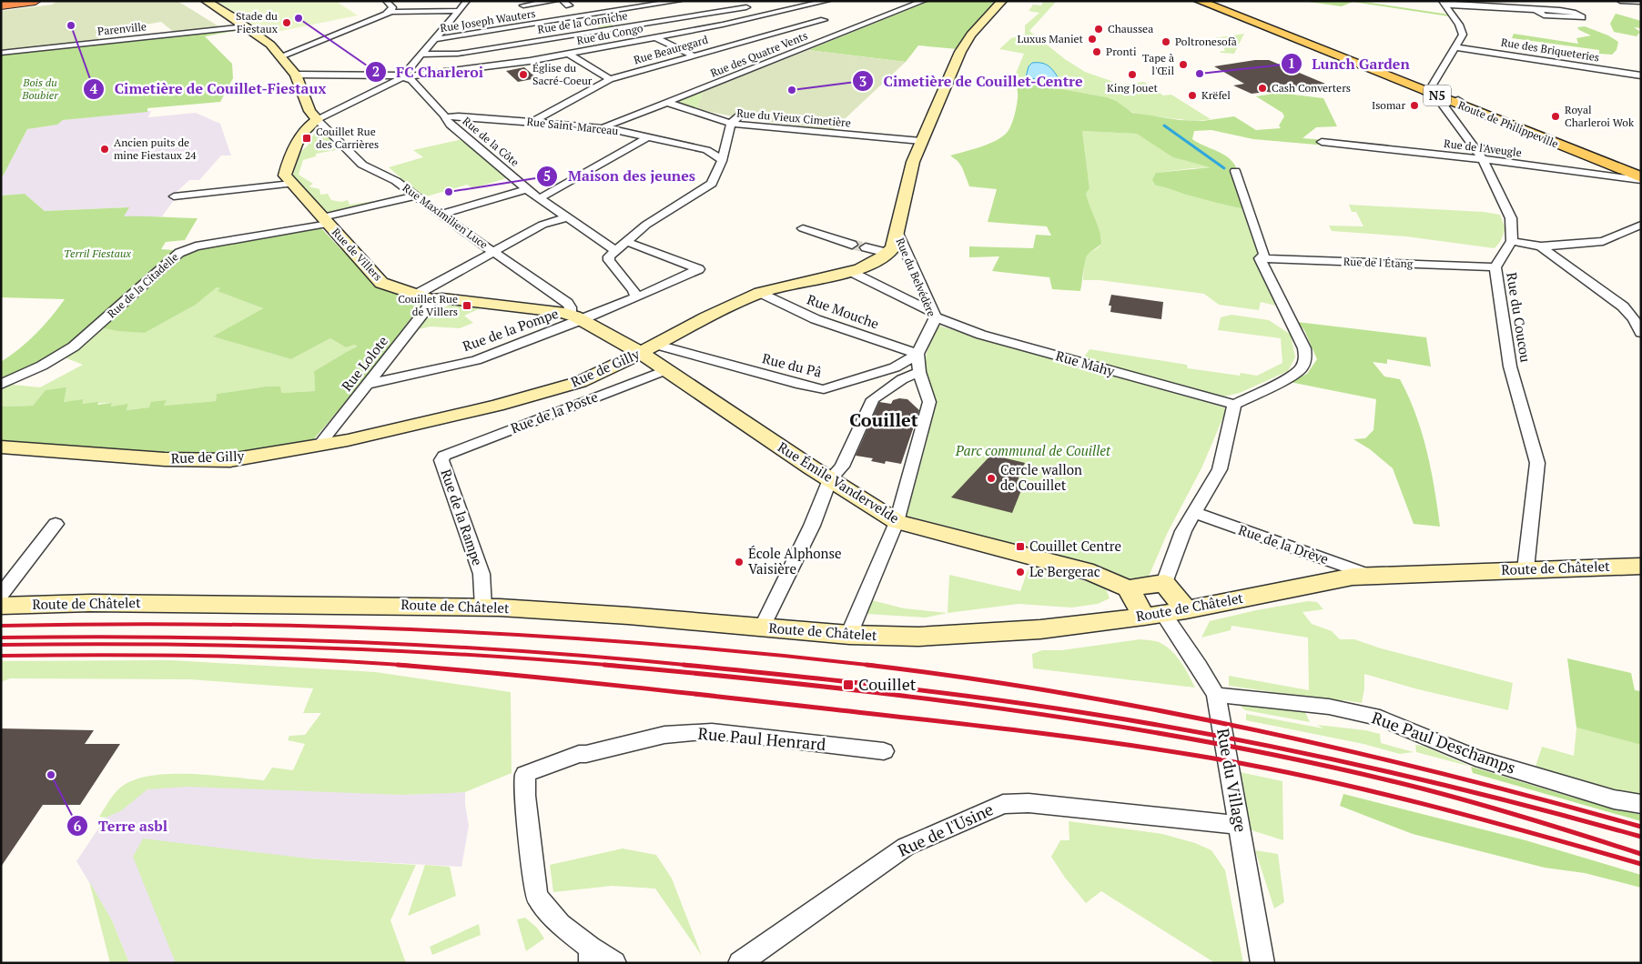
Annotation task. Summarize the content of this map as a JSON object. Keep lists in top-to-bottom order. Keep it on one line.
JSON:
{"streets":{"main road":["N5","Route de Philippeville","Rue de Villers","Rue de Gilly","Rue Émile Vandervelde","Route de Châtelet"],"street":["Rue Joseph Wauters","Rue de la Corniche","Parenville","Rue du Congo","Rue Beauregard","Rue des Briqueteries","Rue des Quatre Vents","Rue du Vieux Cimetière","Rue Saint-Marceau","Rue de la Côte","Rue de l'Aveugle","Rue Maximilien Luce","Rue de l'Étang","Rue du Belvédère","Rue de la Citadelle","Rue Mouche","Rue du Coucou","Rue de la Pompe","Rue Lolote","Rue Mahy","Rue du Pâ","Rue de la Poste","Rue de la Rampe","Rue de la Drève","Rue Paul Henrard","Rue Paul Deschamps","Rue du Village","Rue de l'Usine"]},"crossings":[["Rue Joseph Wauters","Rue de la Corniche"],["Rue du Congo","Rue Beauregard"],["Rue du Congo","Rue de la Côte"],["Rue Beauregard","Rue Saint-Marceau"],["Rue des Quatre Vents","Rue du Vieux Cimetière"],["Rue des Quatre Vents","Rue Saint-Marceau"],["Route de Philippeville","Rue de l'Aveugle"],["Rue Saint-Marceau","Rue de la Côte"],["Rue Maximilien Luce","Rue de Villers"],["Rue Maximilien Luce","Rue de la Pompe"],["Rue de Villers","Rue de la Citadelle"],["Rue de Villers","Rue de la Pompe"],["Rue de Villers","Rue Lolote"],["Rue de Villers","Rue du Pâ"],["Rue de Villers","Rue de Gilly"],["Rue de Villers","Rue de la Poste"],["Rue de Villers","Rue Émile Vandervelde"],["Rue de l'Étang","Rue du Coucou"],["Rue du Belvédère","Rue Mouche"],["Rue du Belvédère","Rue Mahy"],["Rue du Belvédère","Rue du Pâ"],["Rue Mouche","Rue du Pâ"],["Rue Mouche","Rue de Gilly"],["Rue du Coucou","Route de Châtelet"],["Rue de la Pompe","Rue Lolote"],["Rue Lolote","Rue de Gilly"],["Rue Mahy","Rue de Gilly"],["Rue du Pâ","Rue de Gilly"],["Rue de la Poste","Rue Émile Vandervelde"],["Rue de la Poste","Rue de la Rampe"],["Rue de la Rampe","Route de Châtelet"],["Rue de la Drève","Route de Châtelet"],["Route de Châtelet","Rue du Village"],["Rue Paul Deschamps","Rue du Village"],["Rue du Village","Rue de l'Usine"]],"districts":["Couillet"],"parks":["Bois du Boubier","Terril Fiestaux","Parc communal de Couillet"],"places":{"other":["FC Charleroi","Stade du Fiestaux","Cimetière de Couillet-Fiestaux","Chaussea","Luxus Maniet","Poltronesofà","Pronti","Tape à l'Œil","Lunch Garden","Église du Sacré-Coeur","King Jouet","Cash Converters","Cimetière de Couillet-Centre","Krëfel","Isomar","Royal Charleroi Wok","Ancien puits de mine Fiestaux 24","Maison des jeunes","Cercle wallon de Couillet","École Alphonse Vaisière","Le Bergerac","Terre asbl"],"transit":["Couillet Rue des Carrières","Couillet Rue de Villers","Couillet Centre","Couillet"]}}
